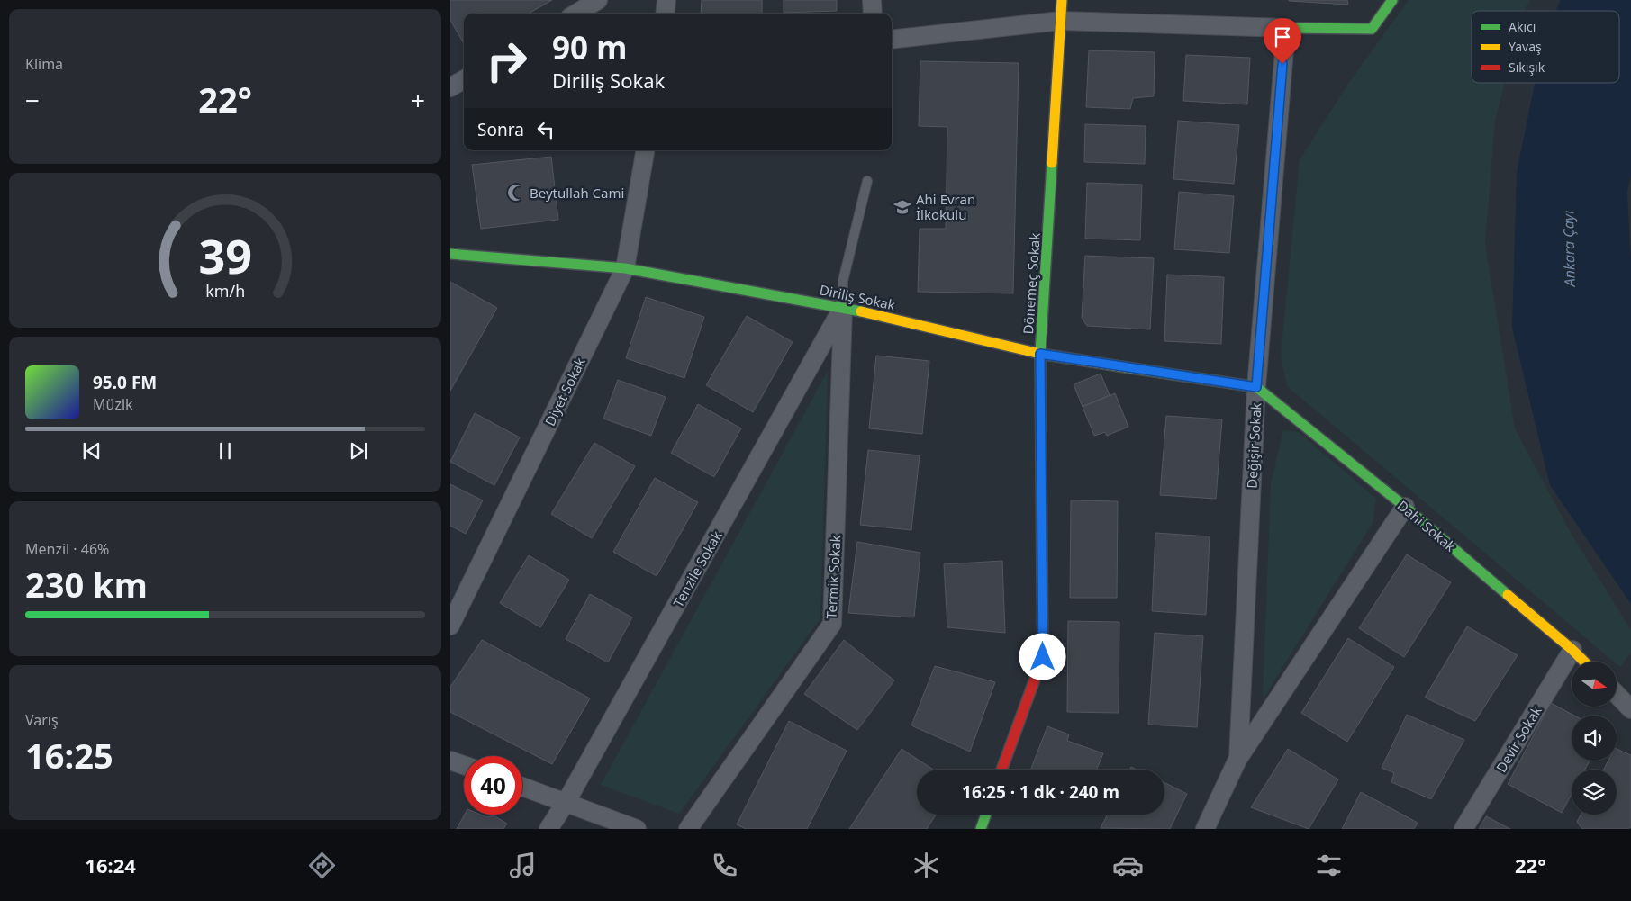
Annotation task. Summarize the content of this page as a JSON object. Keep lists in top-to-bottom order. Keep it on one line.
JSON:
{"streets":{"street":["Dönemeç Sokak","Diriliş Sokak","Diyet Sokak","Değişir Sokak","Dahi Sokak","Tenzile Sokak","Termik Sokak","Devir Sokak"]},"crossings":[["Dönemeç Sokak","Diriliş Sokak"],["Diriliş Sokak","Diyet Sokak"],["Diriliş Sokak","Değişir Sokak"],["Diriliş Sokak","Dahi Sokak"],["Diriliş Sokak","Tenzile Sokak"],["Diriliş Sokak","Termik Sokak"],["Değişir Sokak","Dahi Sokak"],["Dahi Sokak","Devir Sokak"],["Tenzile Sokak","Termik Sokak"]],"water":["Ankara Çayı"],"places":{"mosque":["Beytullah Cami"],"school or university":["Ahi Evran İlkokulu"]},"legend":["Akıcı","Yavaş","Sıkışık"],"north":"right","page":{"tile":["Klima",["Menzil · 46%","230 km"],["Varış","16:25"]],"turn":["90 m","Diriliş Sokak"],"heat":["−","22°","+"],"then":"Sonra","song":["95.0 FM","Müzik"],"limit":"40","trip":"16:25 · 1 dk · 240 m","tabs":["16:24","22°"],"gauge":["39","km/h"]}}
